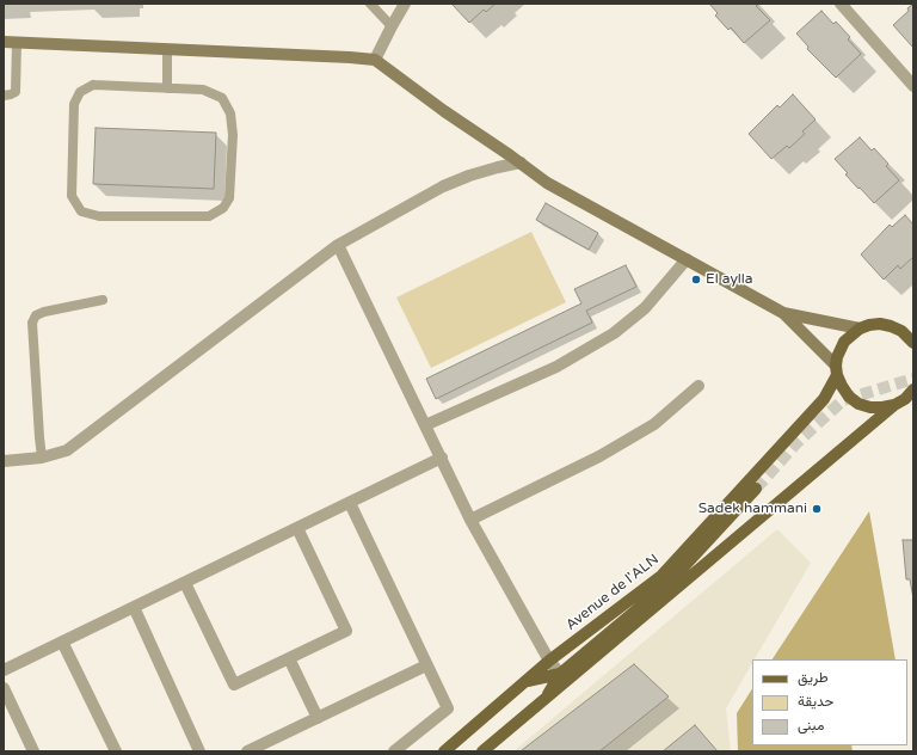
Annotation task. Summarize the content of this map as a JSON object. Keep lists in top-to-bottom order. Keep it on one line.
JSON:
{"streets":{"main road":["Avenue de l'ALN"]},"places":["El aylla","Sadek hammani"],"legend":["طريق","حديقة","مبنى"]}
